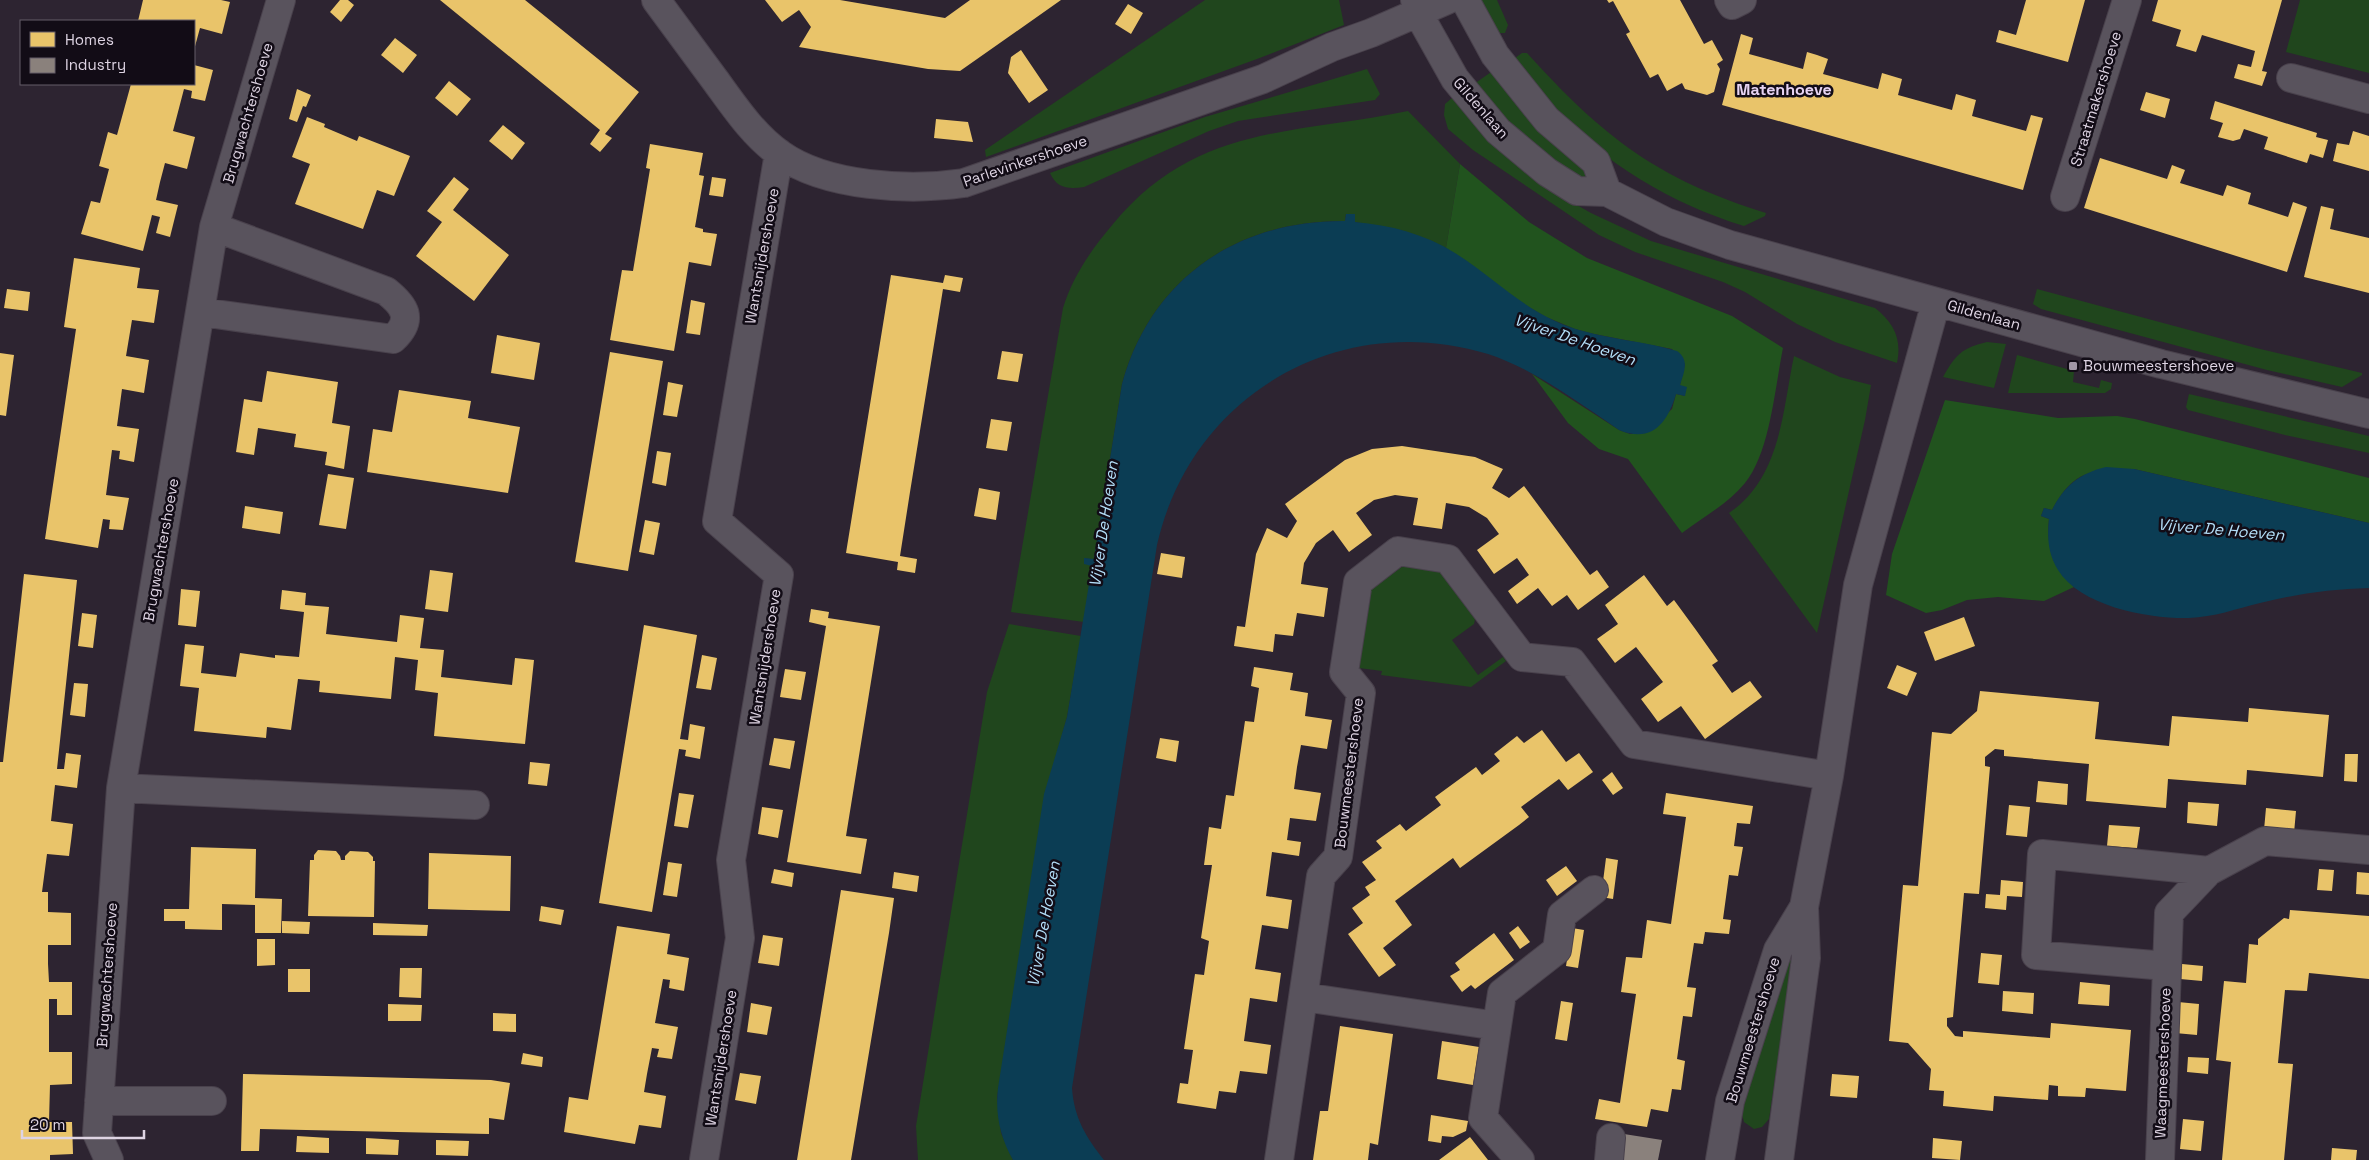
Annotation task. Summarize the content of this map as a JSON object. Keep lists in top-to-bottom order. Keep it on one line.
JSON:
{"streets":{"street":["Straatmakershoeve","Gildenlaan","Brugwachtershoeve","Parlevinkershoeve","Wantsnijdershoeve","Bouwmeestershoeve","Waagmeestershoeve"]},"crossings":[["Gildenlaan","Parlevinkershoeve"],["Gildenlaan","Bouwmeestershoeve"],["Parlevinkershoeve","Wantsnijdershoeve"]],"districts":["Matenhoeve"],"water":["Vijver De Hoeven"],"places":{"transit":["Bouwmeestershoeve"]},"legend":["Homes","Industry"],"scale_bar":"20 m"}
